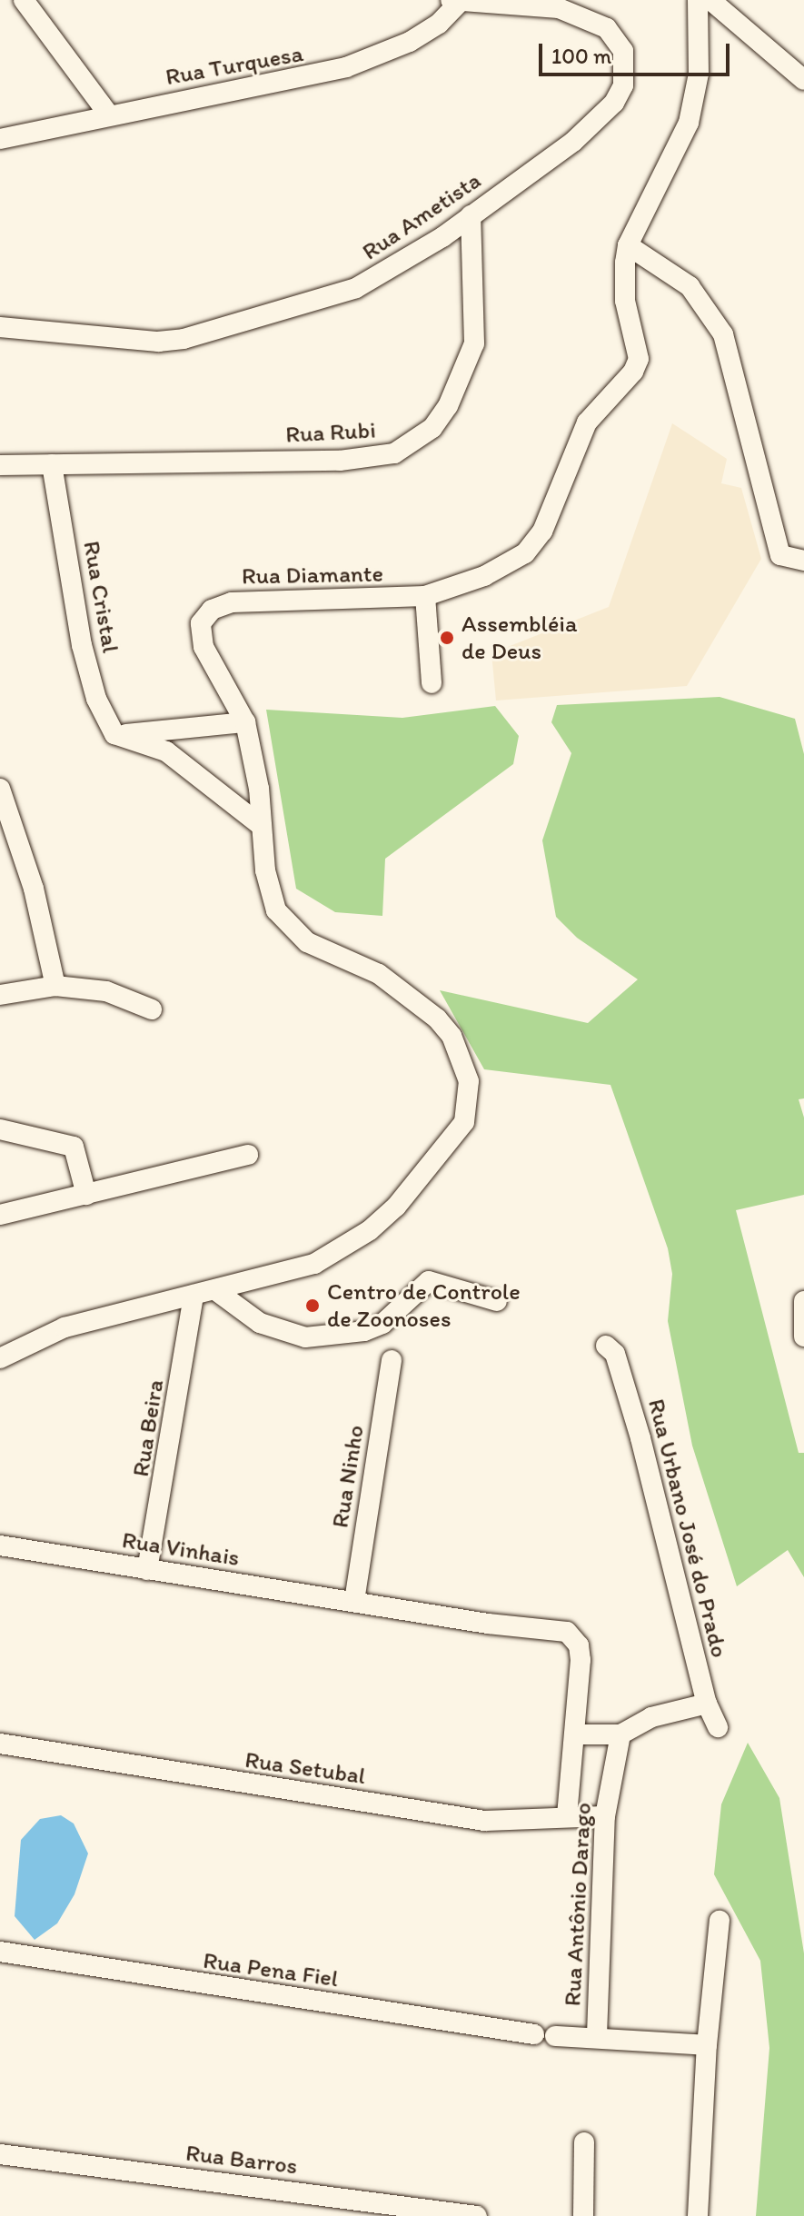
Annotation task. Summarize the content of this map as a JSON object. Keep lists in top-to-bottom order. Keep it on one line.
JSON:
{"streets":{"street":["Rua Turquesa","Rua Ametista","Rua Rubi","Rua Diamante","Rua Cristal","Rua Beira","Rua Ninho","Rua Urbano José do Prado","Rua Vinhais","Rua Setubal","Rua Antônio Darago","Rua Pena Fiel","Rua Barros"]},"crossings":[["Rua Turquesa","Rua Ametista"],["Rua Ametista","Rua Rubi"],["Rua Rubi","Rua Cristal"],["Rua Diamante","Rua Beira"],["Rua Beira","Rua Vinhais"],["Rua Ninho","Rua Vinhais"],["Rua Setubal","Rua Antônio Darago"]],"places":["Assembléia de Deus","Centro de Controle de Zoonoses"],"scale_bar":"100 m"}
